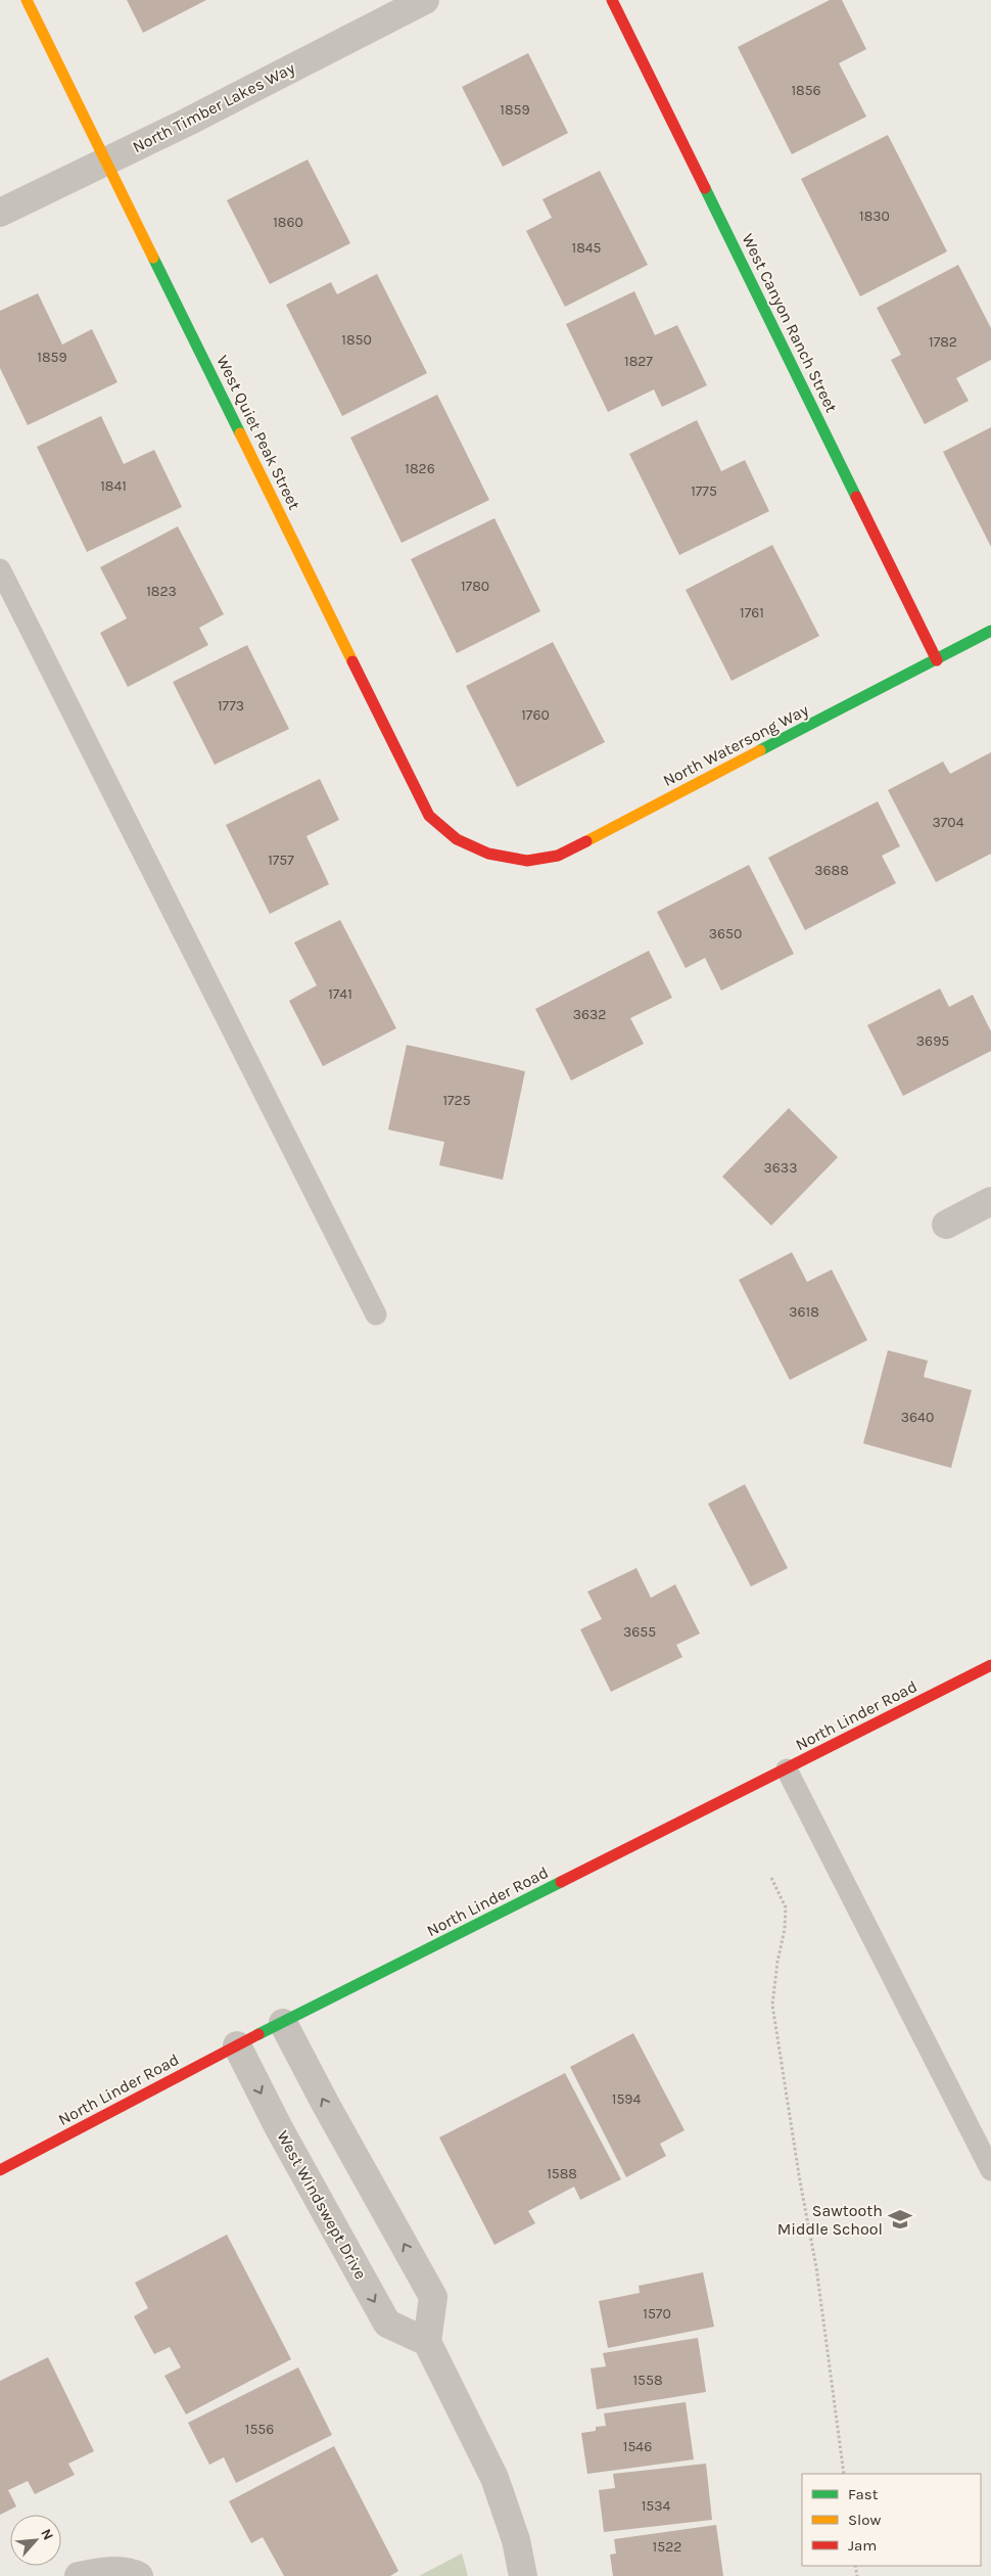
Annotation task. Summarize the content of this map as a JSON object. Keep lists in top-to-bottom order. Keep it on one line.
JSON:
{"streets":{"street":["North Timber Lakes Way","West Canyon Ranch Street","West Quiet Peak Street","North Watersong Way","North Linder Road","West Windswept Drive"]},"crossings":[["North Timber Lakes Way","West Quiet Peak Street"],["West Canyon Ranch Street","North Watersong Way"],["West Quiet Peak Street","North Watersong Way"],["North Linder Road","West Windswept Drive"]],"places":{"school or university":["Sawtooth Middle School"]},"house_numbers":["1856","1859","1830","1860","1845","1850","1782","1859","1827","1826","1841","1775","1780","1823","1761","1773","1760","3704","1757","3688","3650","1741","3632","3695","1725","3633","3618","3640","3655","1594","1588","1570","1558","1556","1546","1534","1522"],"legend":["Fast","Slow","Jam"],"north":"top right"}
